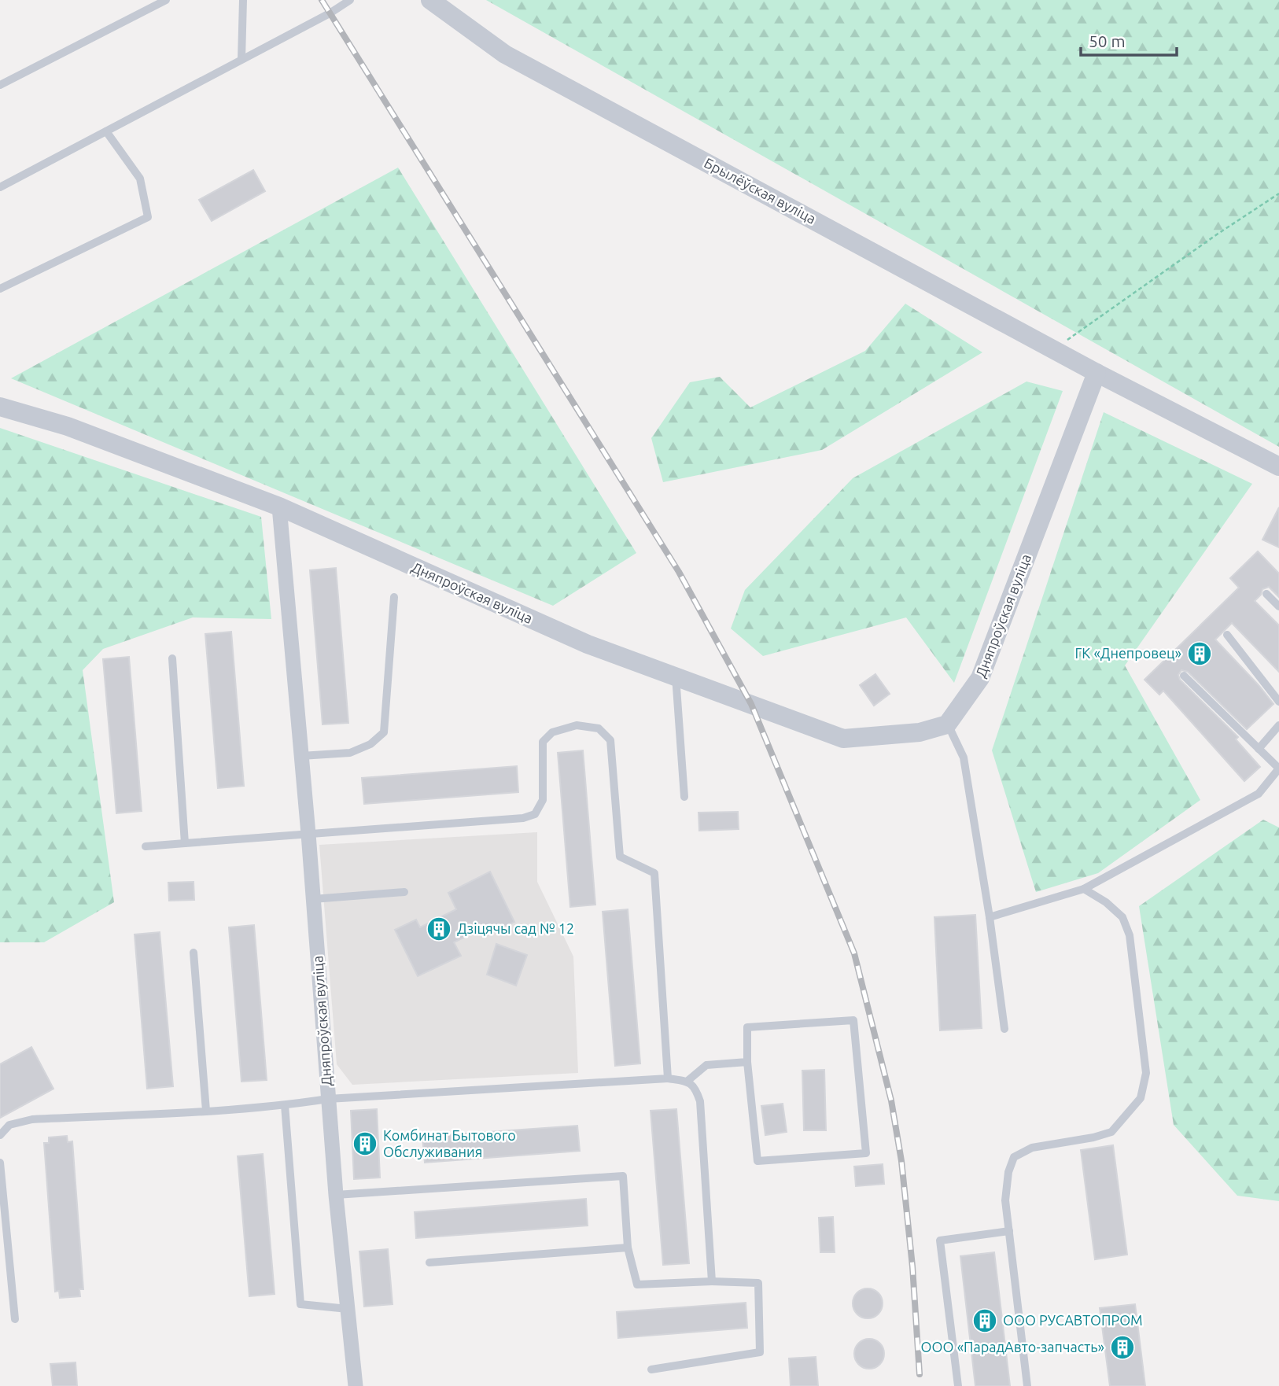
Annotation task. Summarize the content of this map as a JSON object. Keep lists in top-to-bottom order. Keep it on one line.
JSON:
{"streets":{"street":["Брылёўская вуліца","Дняпроўская вуліца"]},"crossings":[["Брылёўская вуліца","Дняпроўская вуліца"]],"places":{"building":["ГК «Днепровец»","Дзіцячы сад № 12","Комбинат Бытового Обслуживания","ООО РУСАВТОПРОМ","ООО «ПарадАвто-запчасть»"]},"scale_bar":"50 m"}
